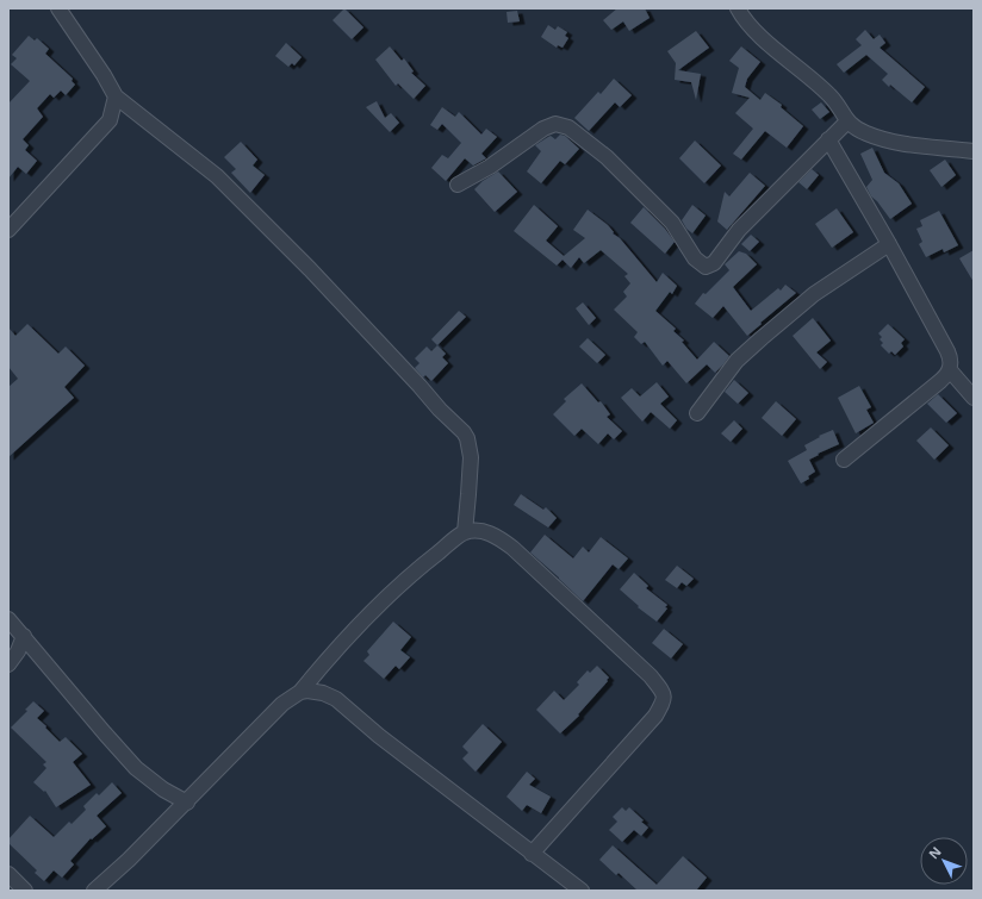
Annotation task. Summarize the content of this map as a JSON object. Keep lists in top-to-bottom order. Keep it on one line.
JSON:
{"north":"top left"}
